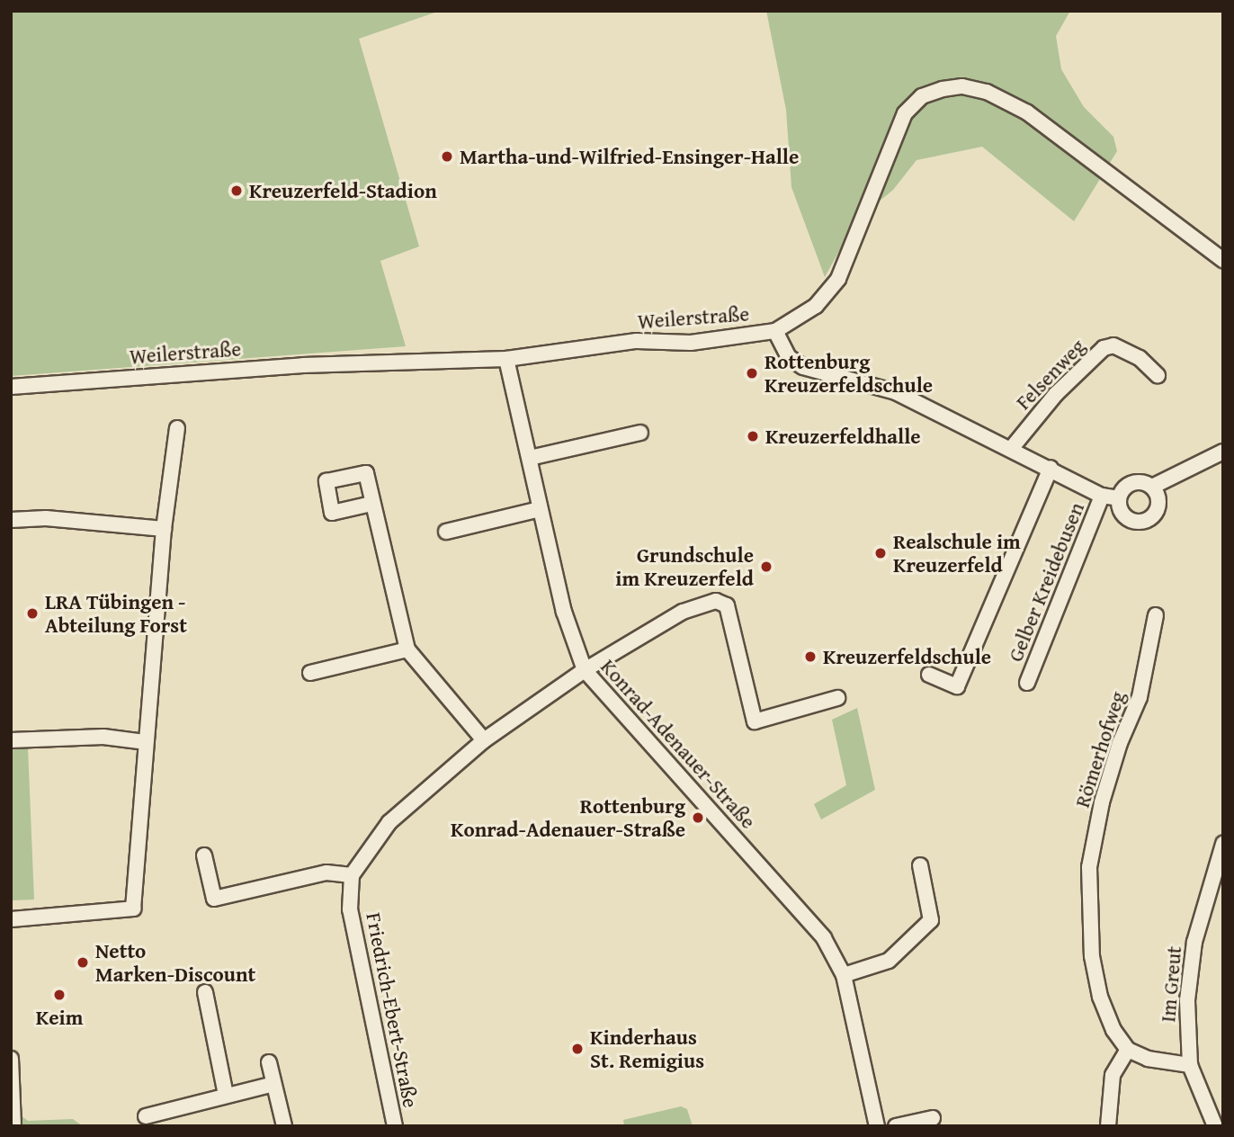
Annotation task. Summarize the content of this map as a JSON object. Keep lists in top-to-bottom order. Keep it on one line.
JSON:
{"streets":{"street":["Weilerstraße","Felsenweg","Gelber Kreidebusen","Konrad-Adenauer-Straße","Römerhofweg","Im Greut","Friedrich-Ebert-Straße"]},"crossings":[["Weilerstraße","Gelber Kreidebusen"],["Weilerstraße","Konrad-Adenauer-Straße"],["Felsenweg","Gelber Kreidebusen"]],"places":["Martha-und-Wilfried-Ensinger-Halle","Kreuzerfeld-Stadion","Rottenburg Kreuzerfeldschule","Kreuzerfeldhalle","Realschule im Kreuzerfeld","Grundschule im Kreuzerfeld","LRA Tübingen - Abteilung Forst","Kreuzerfeldschule","Rottenburg Konrad-Adenauer-Straße","Netto Marken-Discount","Keim","Kinderhaus St. Remigius"]}
